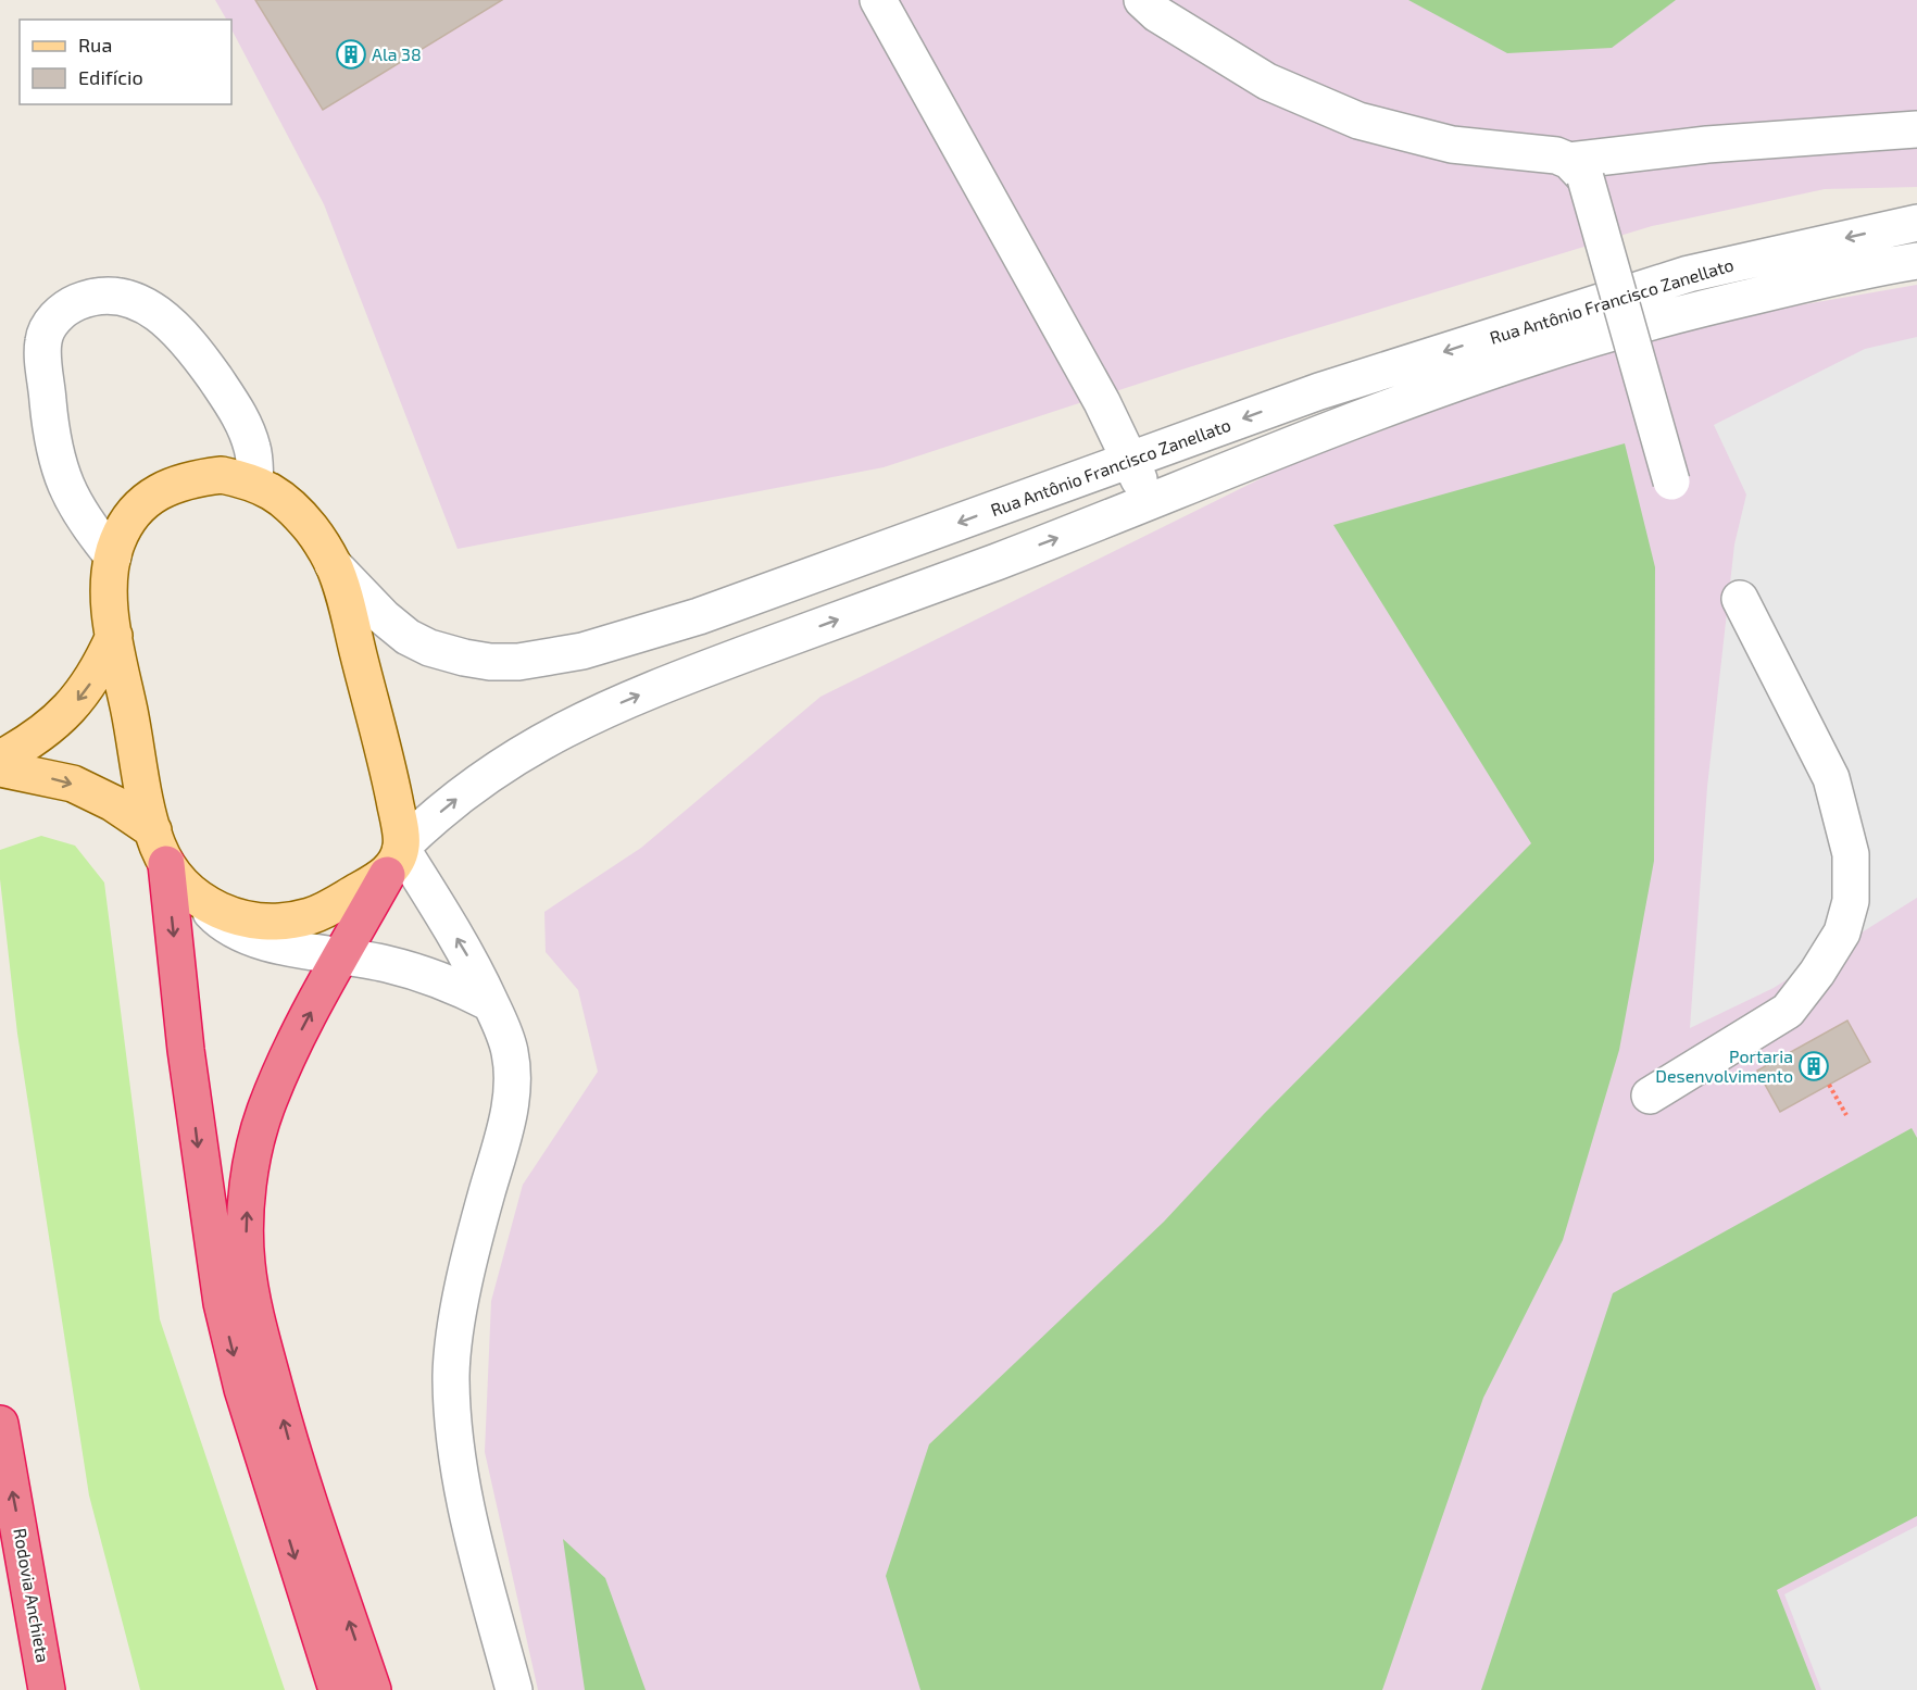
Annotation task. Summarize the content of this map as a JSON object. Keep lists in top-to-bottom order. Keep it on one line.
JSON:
{"streets":{"highway":["Rodovia Anchieta"],"main road":["Rua Antônio Francisco Zanellato"]},"places":{"building":["Ala 38","Portaria Desenvolvimento"]},"legend":["Rua","Edifício"]}
